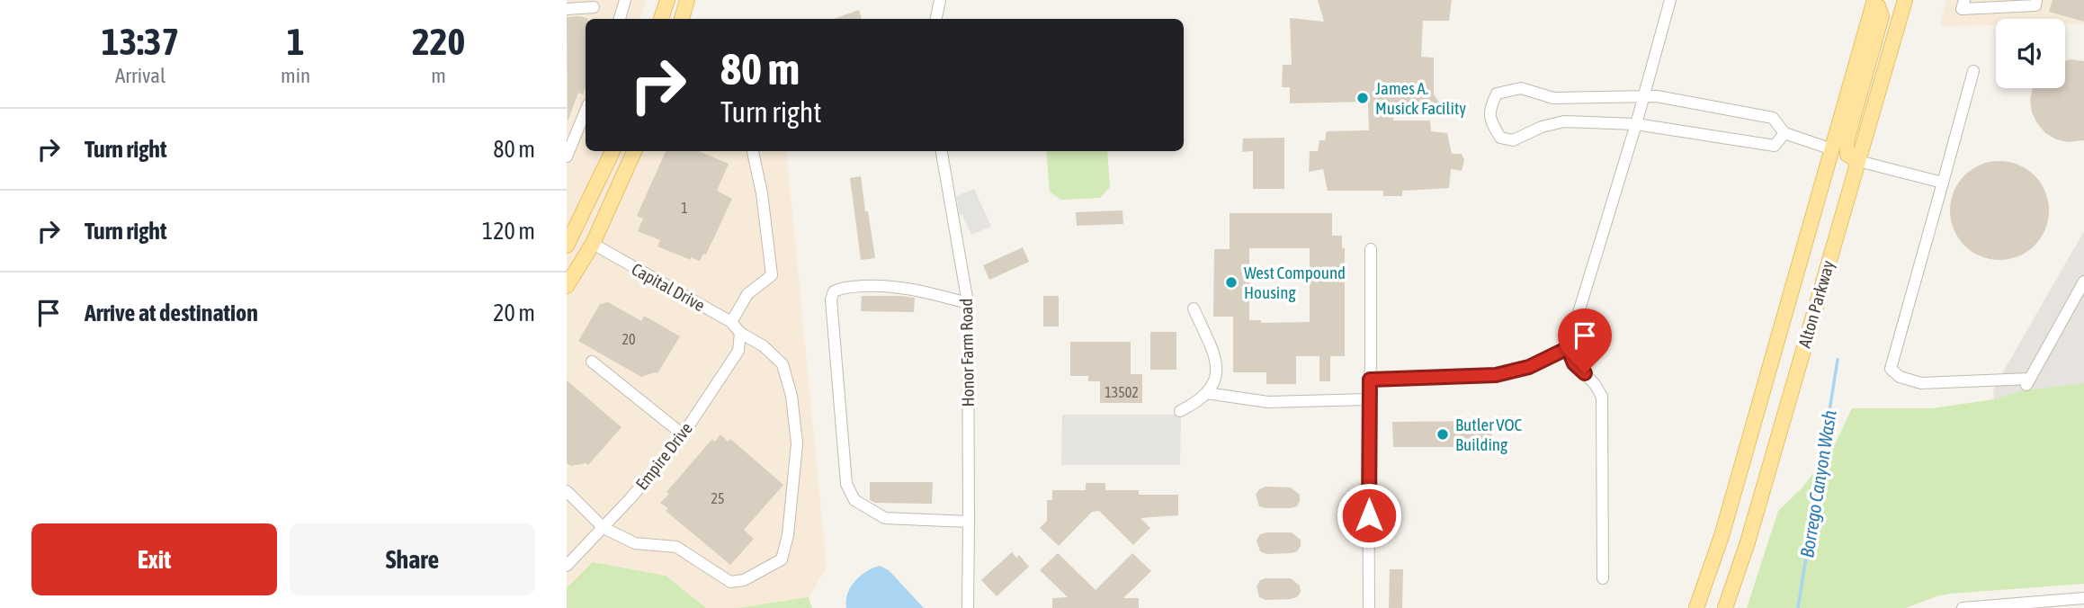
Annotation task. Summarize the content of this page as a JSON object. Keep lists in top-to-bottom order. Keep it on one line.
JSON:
{"streets":{"main road":["Alton Parkway"],"street":["Capital Drive","Honor Farm Road","Empire Drive"]},"crossings":[["Capital Drive","Empire Drive"]],"water":["Borrego Canyon Wash"],"places":["James A. Musick Facility","West Compound Housing","Butler VOC Building"],"house_numbers":["1","20","13502","25"],"page":{"eta":["13:37","Arrival","1","min","220","m"],"turn":["80 m","Turn right"],"list":[{"name":"Turn right","value":"80 m"},{"name":"Turn right","value":"120 m"},{"name":"Arrive at destination","value":"20 m"}],"buttons":["Exit","Share"]}}
